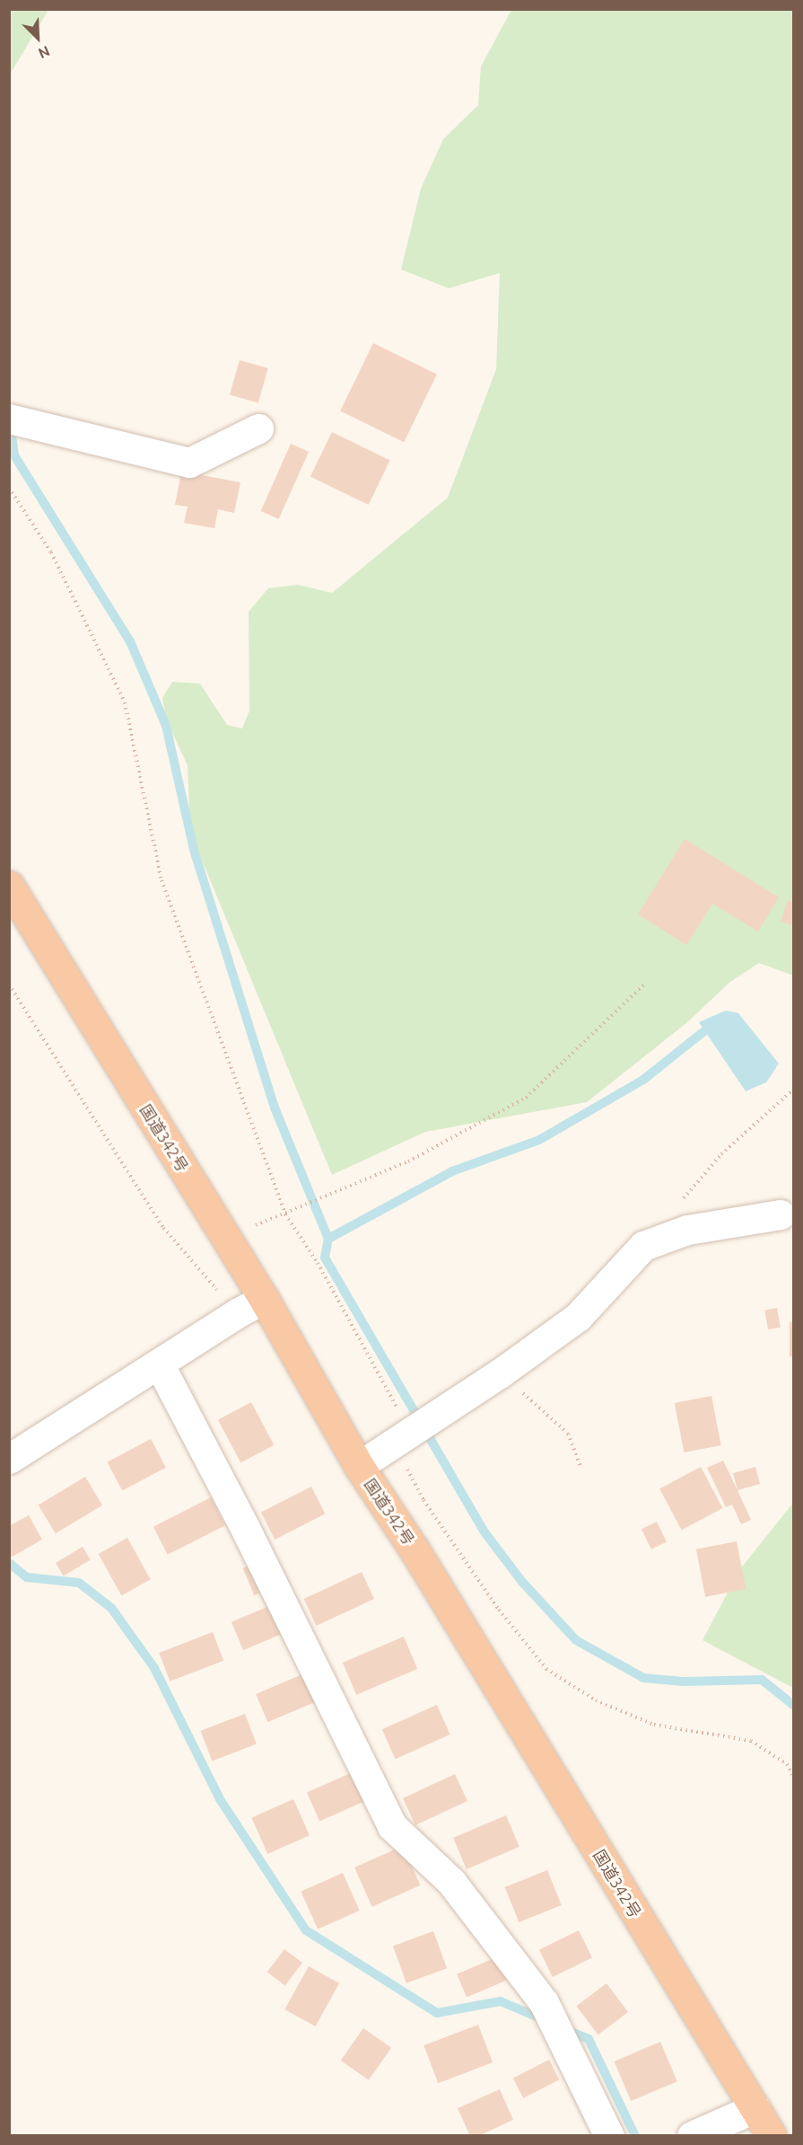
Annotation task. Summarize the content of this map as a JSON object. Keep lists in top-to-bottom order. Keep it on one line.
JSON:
{"streets":{"highway":["国道342号"]},"north":"bottom right"}
